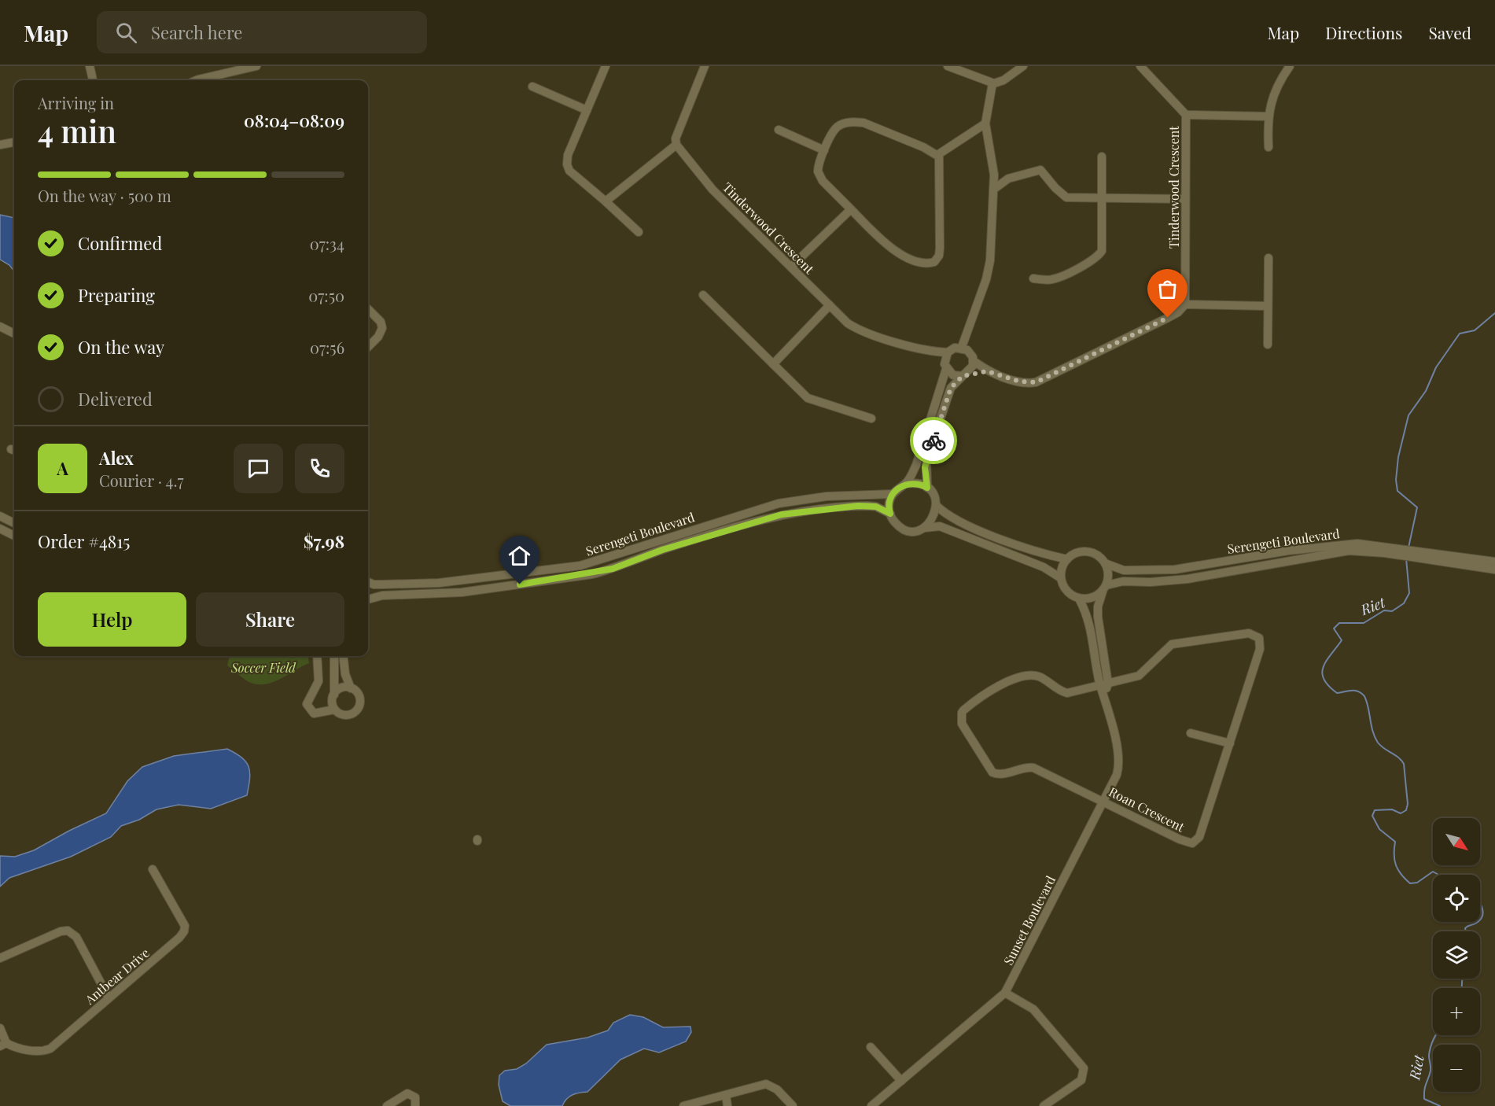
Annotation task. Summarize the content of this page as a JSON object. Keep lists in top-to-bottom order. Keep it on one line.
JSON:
{"streets":{"street":["Tinderwood Crescent","Serengeti Boulevard","Roan Crescent","Sunset Boulevard","Antbear Drive"]},"crossings":[["Roan Crescent","Sunset Boulevard"]],"water":["Riet"],"parks":["Soccer Field"],"north":"bottom right","page":{"header":"Map","search":"Search here","nav":["Map","Directions","Saved"],"heading":["4 min","Arriving in","08:04–08:09"],"panel":["Alex","Courier · 4.7","Order #4815","$7.98"],"bar":"On the way · 500 m","list":[["Confirmed","07:34"],["Preparing","07:50"],["On the way","07:56"],"Delivered"],"round":"A","buttons":["Help","Share"],"map_buttons":["+","−"]}}
